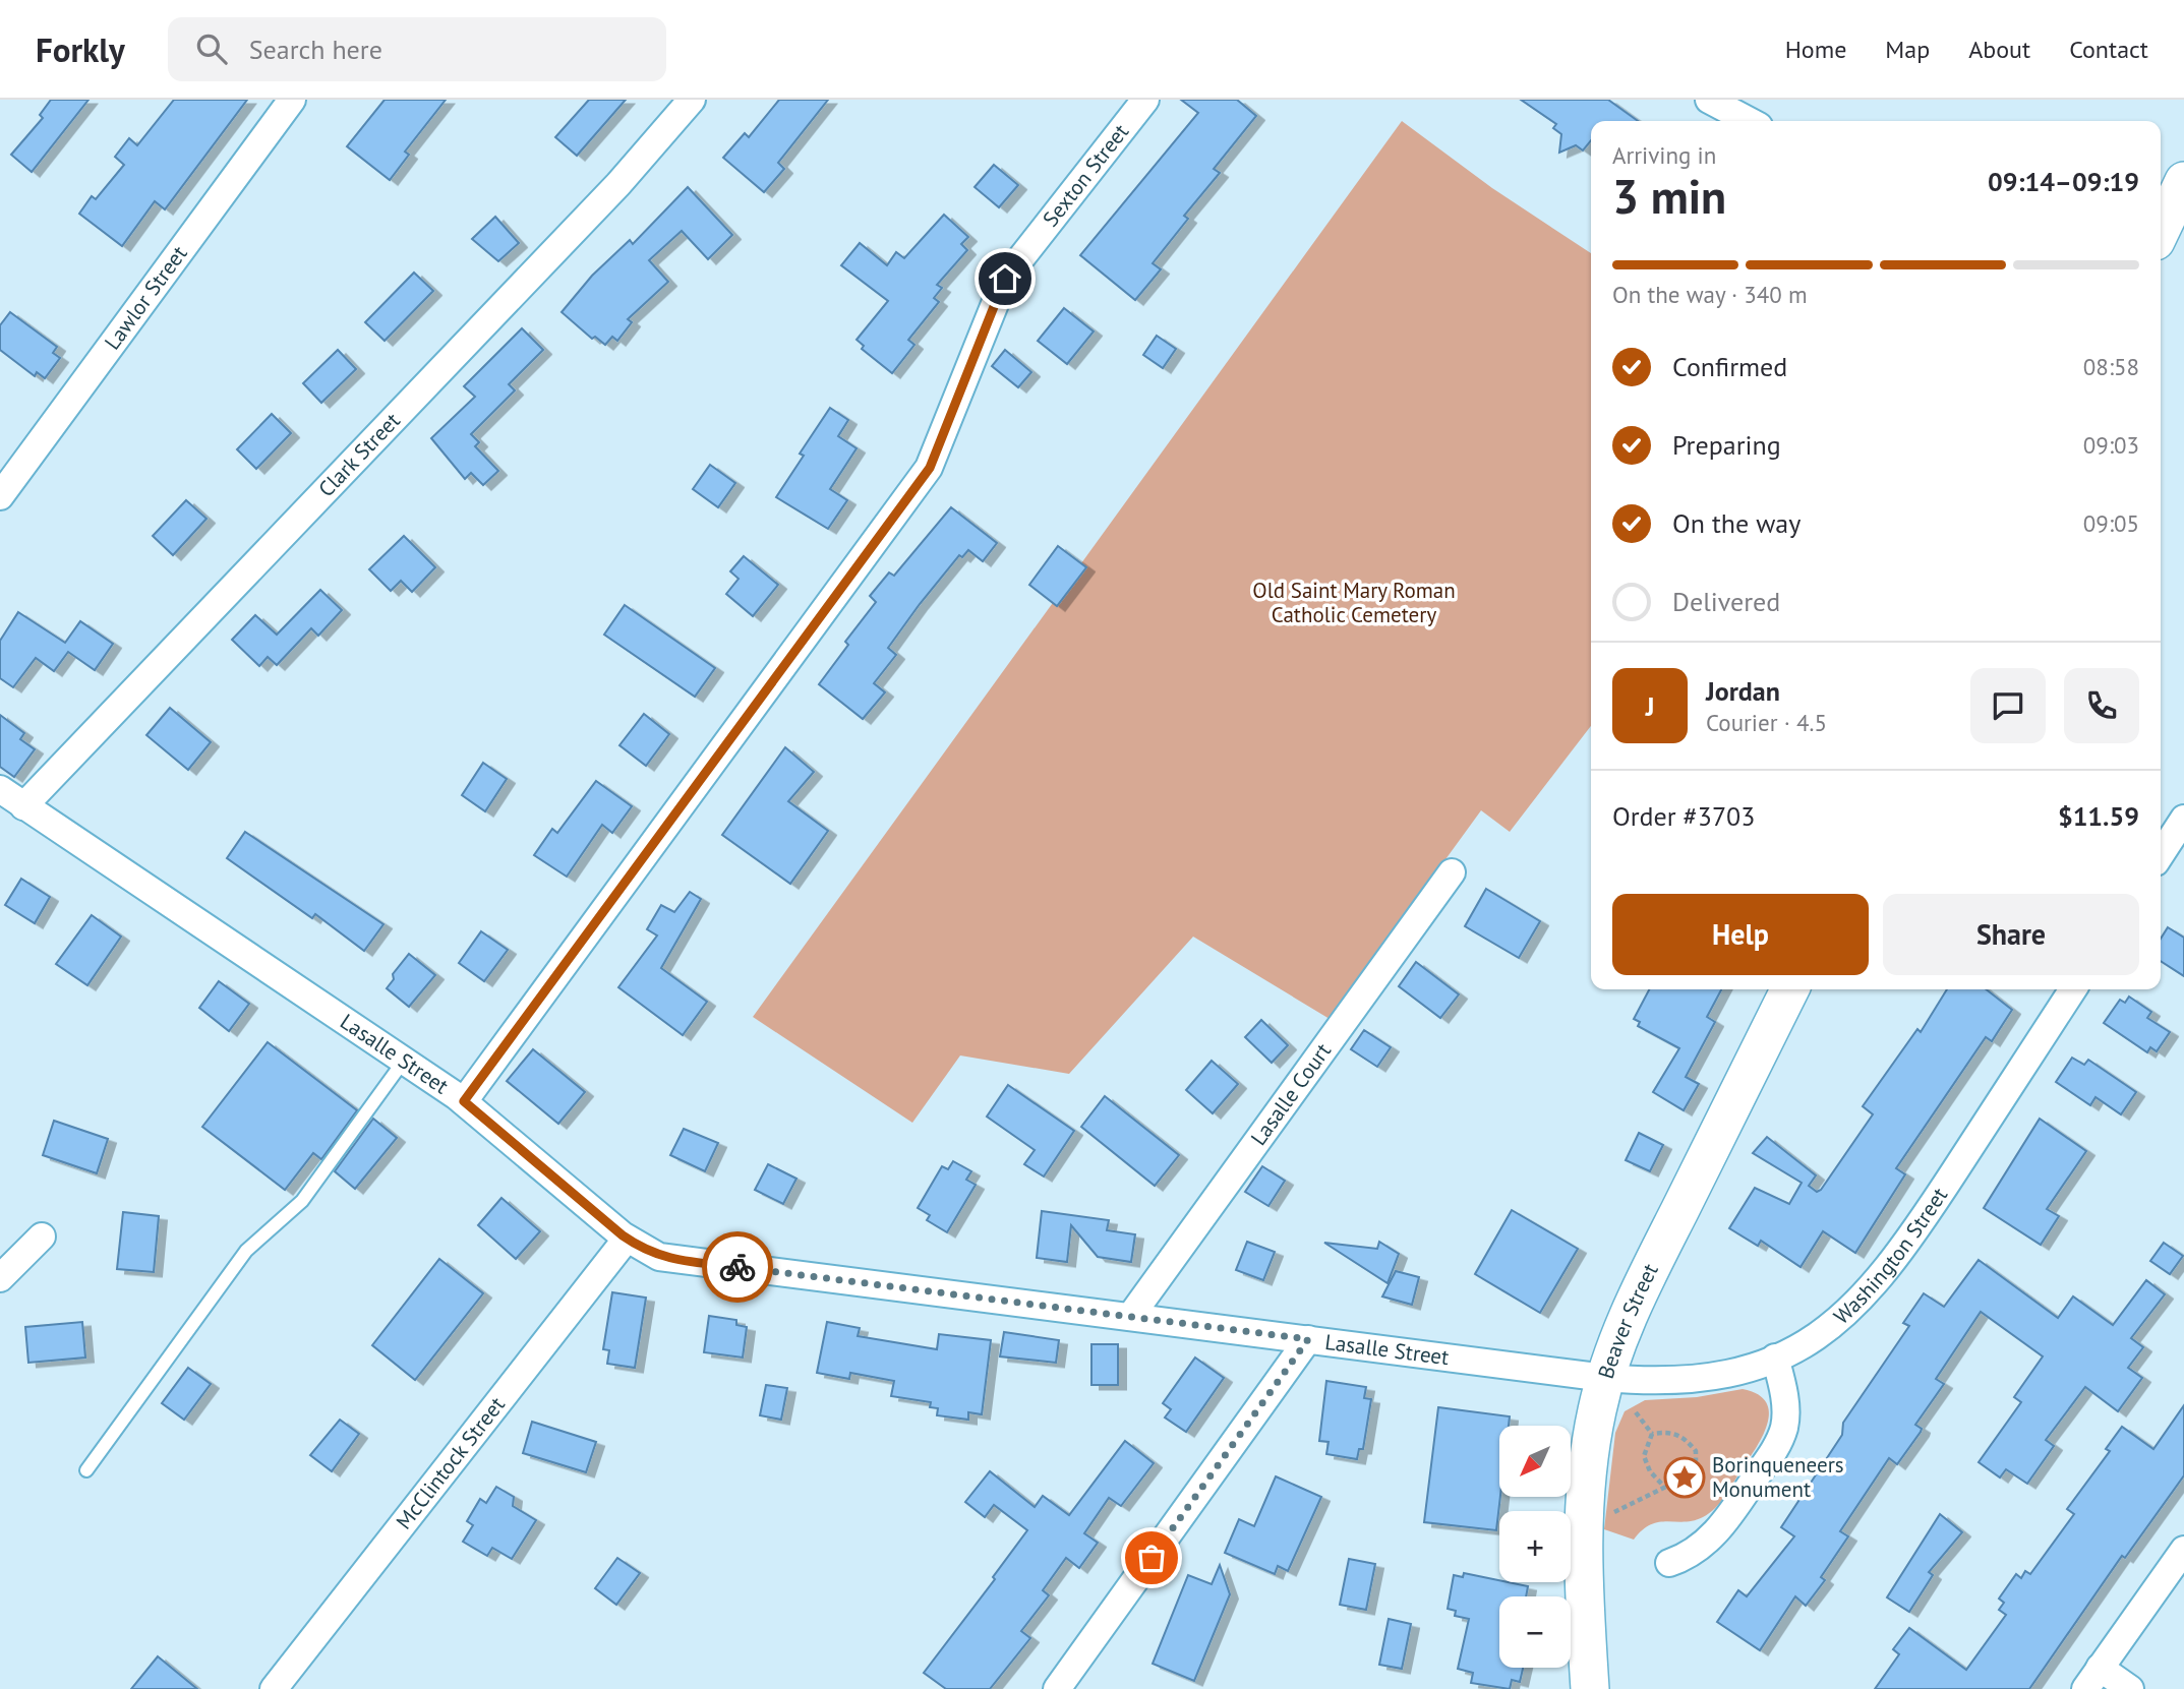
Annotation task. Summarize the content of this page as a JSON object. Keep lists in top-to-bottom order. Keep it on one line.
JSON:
{"streets":{"main road":["Beaver Street"],"street":["Sexton Street","Lawlor Street","Clark Street","Lasalle Street","Lasalle Court","Washington Street","McClintock Street"]},"crossings":[["Sexton Street","Lasalle Street"],["Clark Street","Lasalle Street"],["Lasalle Street","Lasalle Court"],["Lasalle Street","Washington Street"],["Lasalle Street","Beaver Street"],["Lasalle Street","McClintock Street"],["Washington Street","Beaver Street"]],"parks":["Old Saint Mary Roman Catholic Cemetery"],"places":{"place":["Borinqueneers Monument"]},"north":"bottom left","page":{"header":"Forkly","search":"Search here","nav":["Home","Map","About","Contact"],"heading":["3 min","Arriving in","09:14–09:19"],"panel":["Jordan","Courier · 4.5","Order #3703","$11.59"],"bar":"On the way · 340 m","list":[["Confirmed","08:58"],["Preparing","09:03"],["On the way","09:05"],"Delivered"],"round":"J","buttons":["Help","Share"],"map_buttons":["+","−"]}}
